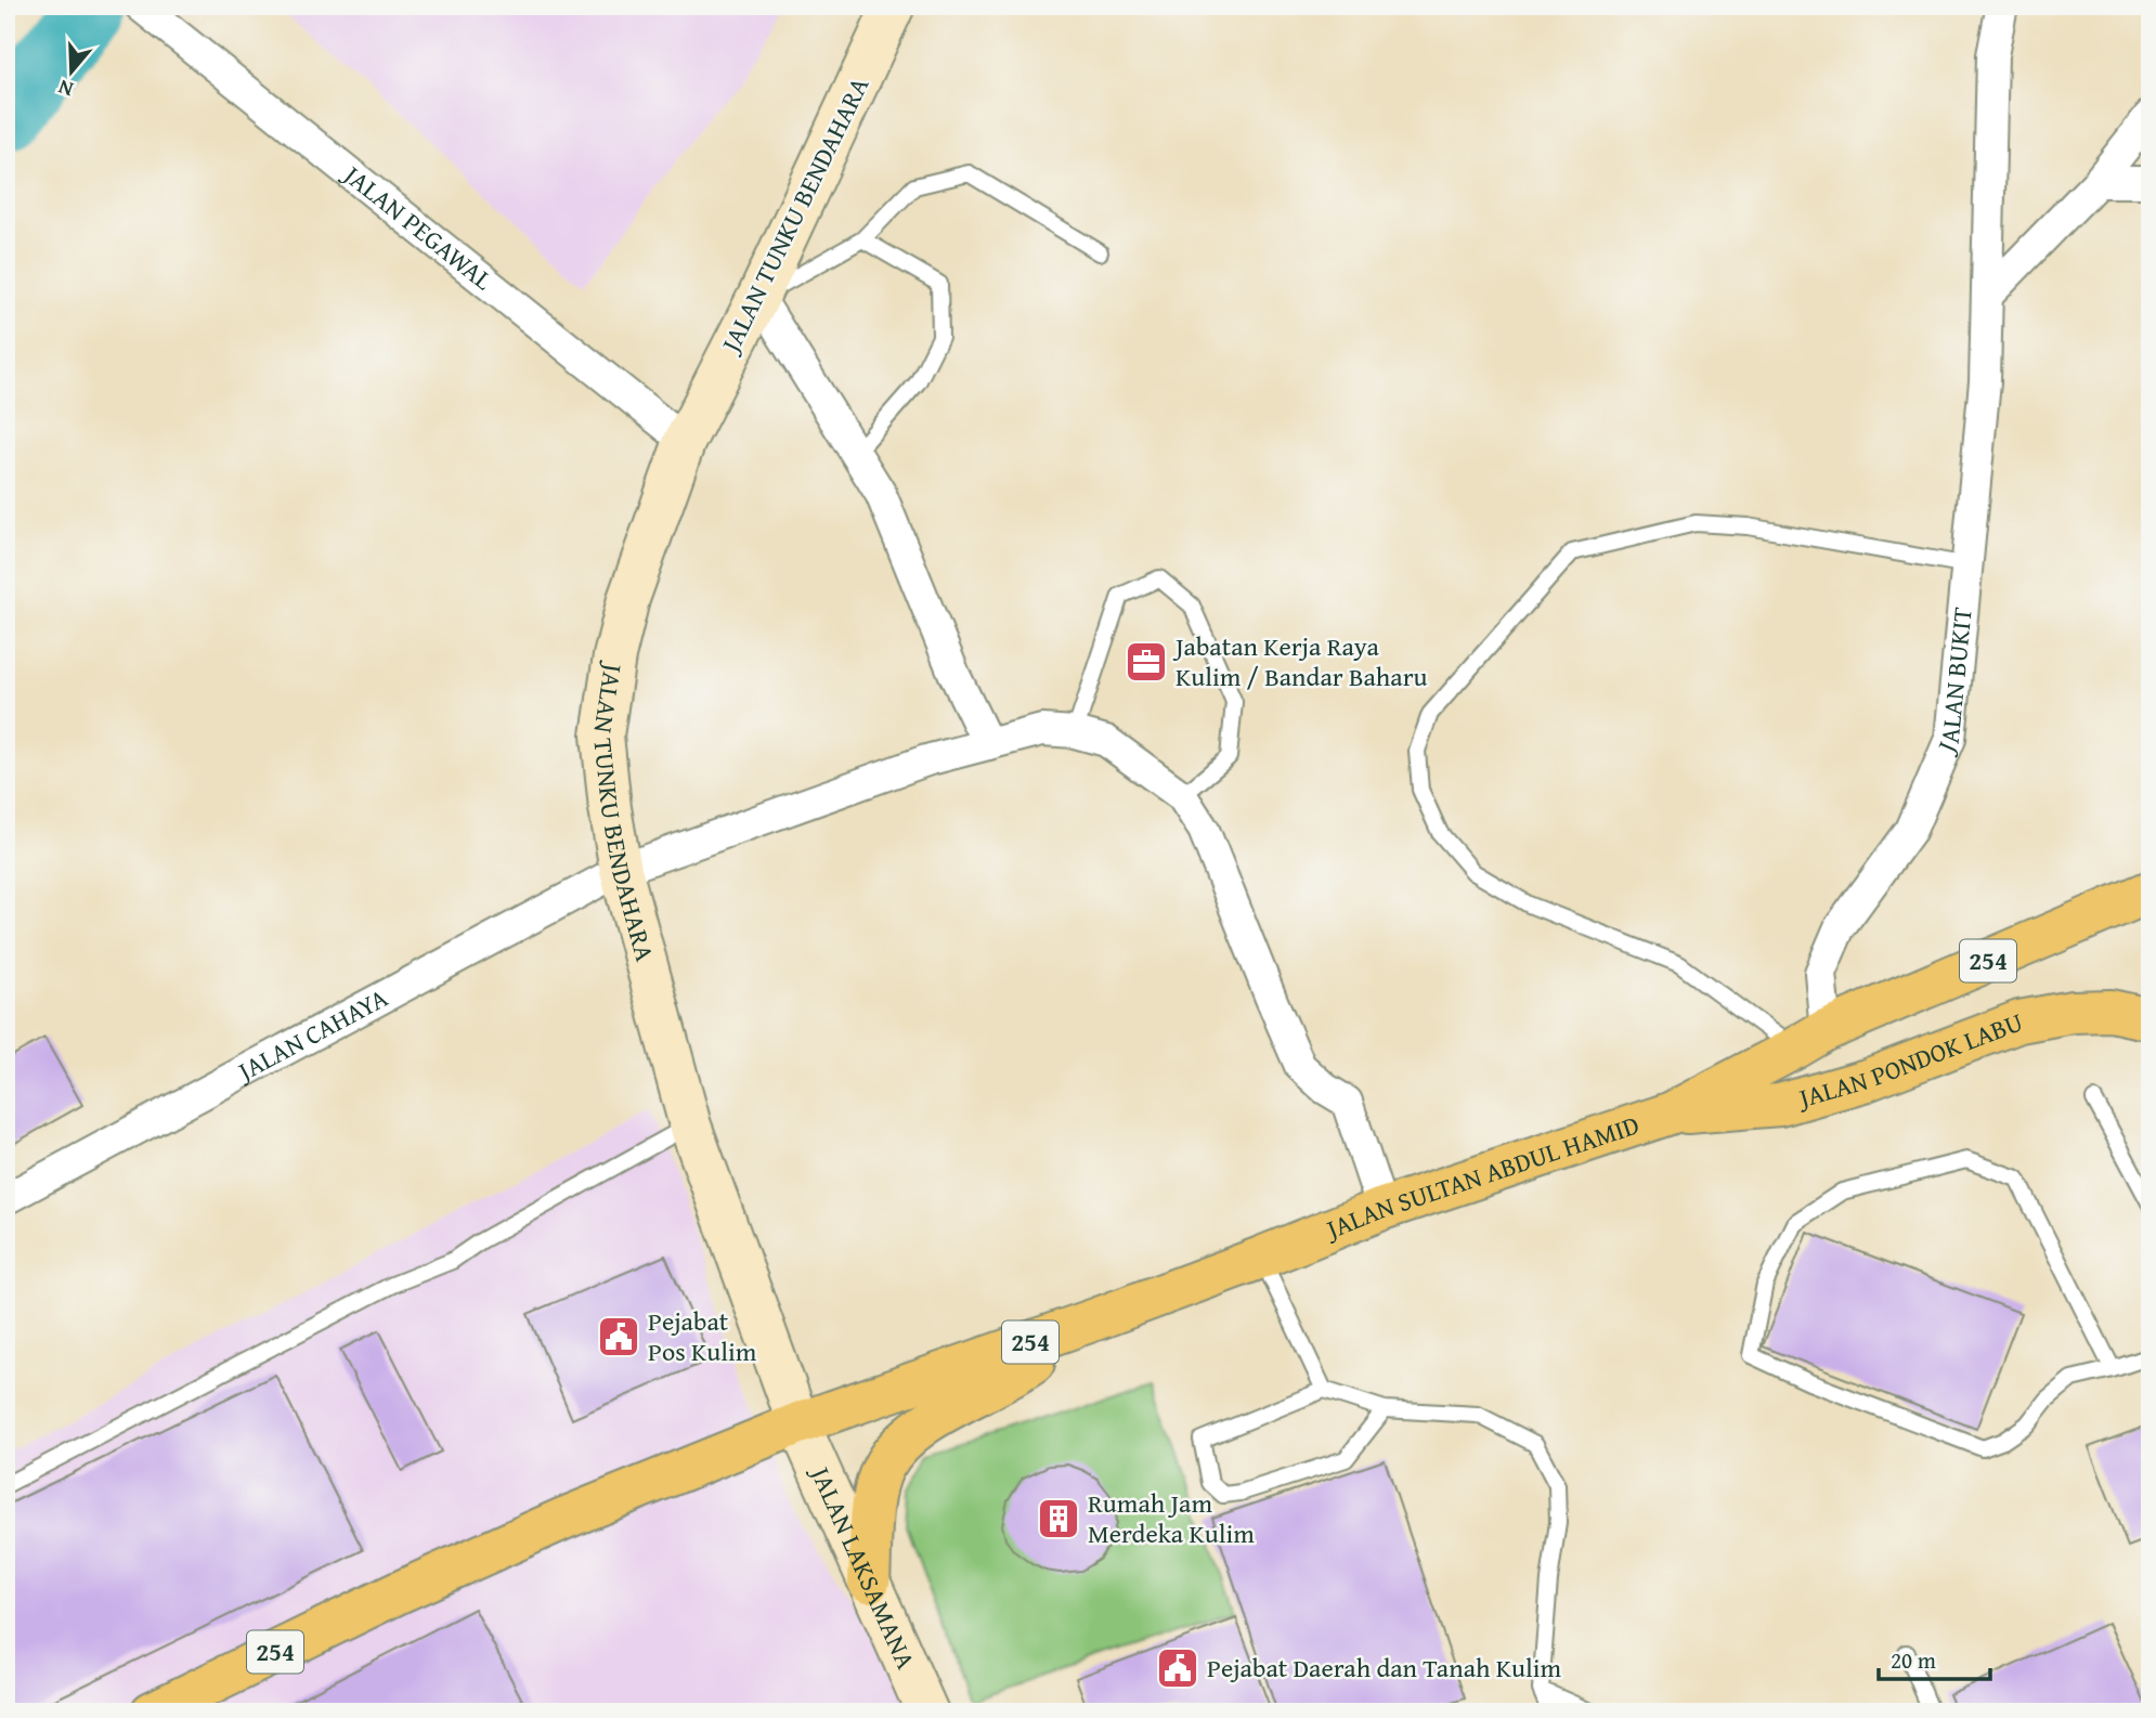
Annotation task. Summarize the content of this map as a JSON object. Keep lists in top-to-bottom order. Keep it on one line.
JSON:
{"streets":{"main road":["254","JALAN PONDOK LABU","JALAN SULTAN ABDUL HAMID"],"street":["JALAN TUNKU BENDAHARA","JALAN PEGAWAL","JALAN BUKIT","JALAN CAHAYA","JALAN LAKSAMANA"]},"crossings":[["JALAN TUNKU BENDAHARA","JALAN PEGAWAL"],["JALAN TUNKU BENDAHARA","254"],["JALAN TUNKU BENDAHARA","JALAN CAHAYA"],["JALAN TUNKU BENDAHARA","JALAN SULTAN ABDUL HAMID"],["JALAN TUNKU BENDAHARA","JALAN LAKSAMANA"],["JALAN BUKIT","JALAN SULTAN ABDUL HAMID"],["254","JALAN SULTAN ABDUL HAMID"],["254","JALAN LAKSAMANA"],["JALAN PONDOK LABU","JALAN SULTAN ABDUL HAMID"],["JALAN SULTAN ABDUL HAMID","JALAN LAKSAMANA"]],"places":{"office":["Jabatan Kerja Raya Kulim / Bandar Baharu"],"public building":["Pejabat Pos Kulim","Pejabat Daerah dan Tanah Kulim"],"building":["Rumah Jam Merdeka Kulim"]},"scale_bar":"20 m","north":"bottom"}
